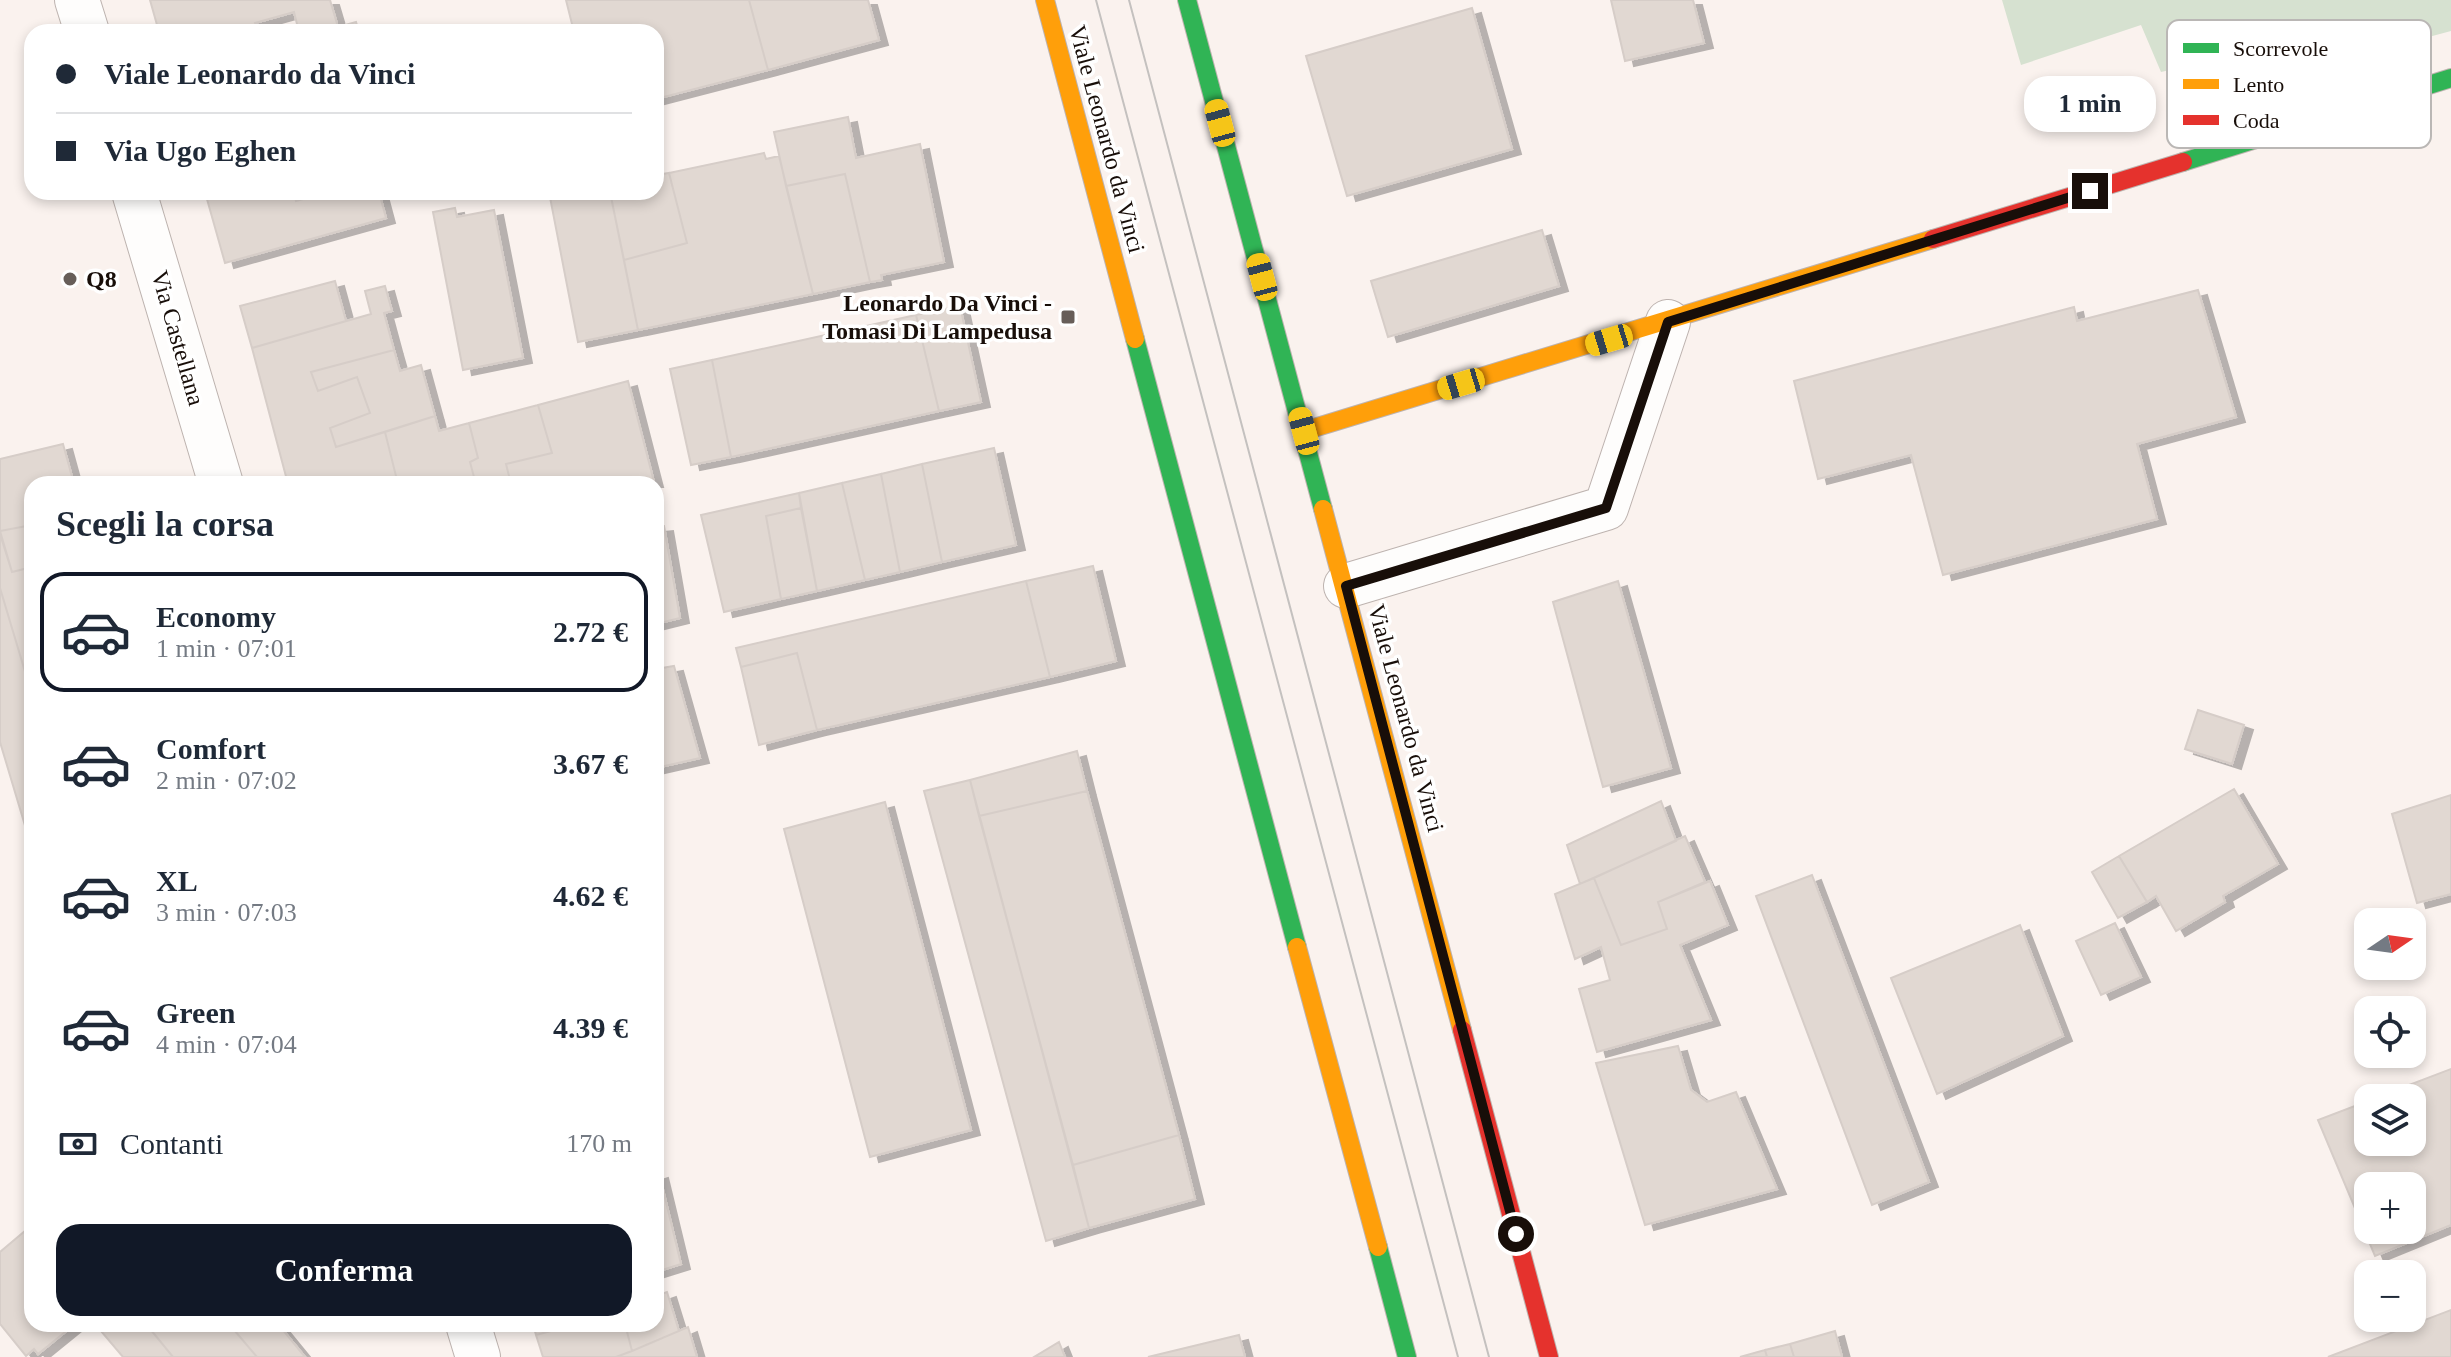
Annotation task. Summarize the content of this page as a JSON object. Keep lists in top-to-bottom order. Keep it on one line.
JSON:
{"streets":{"street":["Viale Leonardo da Vinci","Via Castellana"]},"places":{"other":["Q8"],"transit":["Leonardo Da Vinci - Tomasi Di Lampedusa"]},"legend":["Scorrevole","Lento","Coda"],"north":"right","page":{"banner":["Viale Leonardo da Vinci","Via Ugo Eghen"],"bubble":"1 min","heading":"Scegli la corsa","list":[{"name":"Economy","note":"1 min · 07:01","value":"2.72 €"},{"name":"Comfort","note":"2 min · 07:02","value":"3.67 €"},{"name":"XL","note":"3 min · 07:03","value":"4.62 €"},{"name":"Green","note":"4 min · 07:04","value":"4.39 €"}],"map_buttons":["+","−"],"pay":["Contanti","170 m"],"buttons":"Conferma"}}
